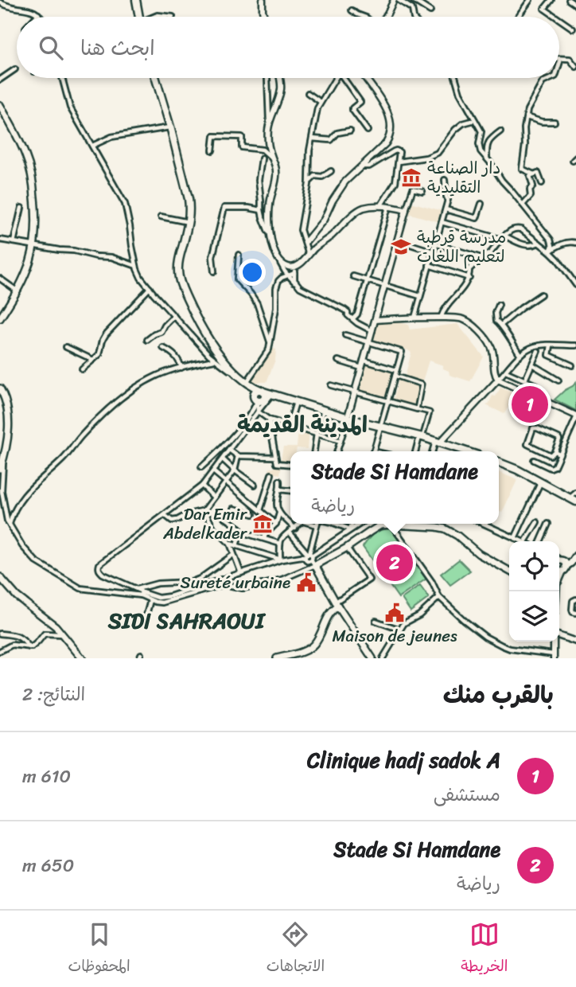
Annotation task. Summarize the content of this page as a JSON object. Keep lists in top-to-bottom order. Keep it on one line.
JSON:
{"districts":["المدينة القديمة","SIDI SAHRAOUI"],"places":{"museum":["دار الصناعة التقليدية","Dar Emir Abdelkader"],"school or university":["مدرسة قرطبة لتعليم اللغات"],"public building":["Sureté urbaine","Maison de jeunes"]},"page":{"search":"ابحث هنا","pins":["1","2"],"popup":["Stade Si Hamdane","رياضة"],"heading":["بالقرب منك","النتائج: 2"],"list":[{"mark":"1","name":"Clinique hadj sadok A","note":"مستشفى","value":"610 m"},{"mark":"2","name":"Stade Si Hamdane","note":"رياضة","value":"650 m"}],"nav":["الخريطة","الاتجاهات","المحفوظات"]}}
